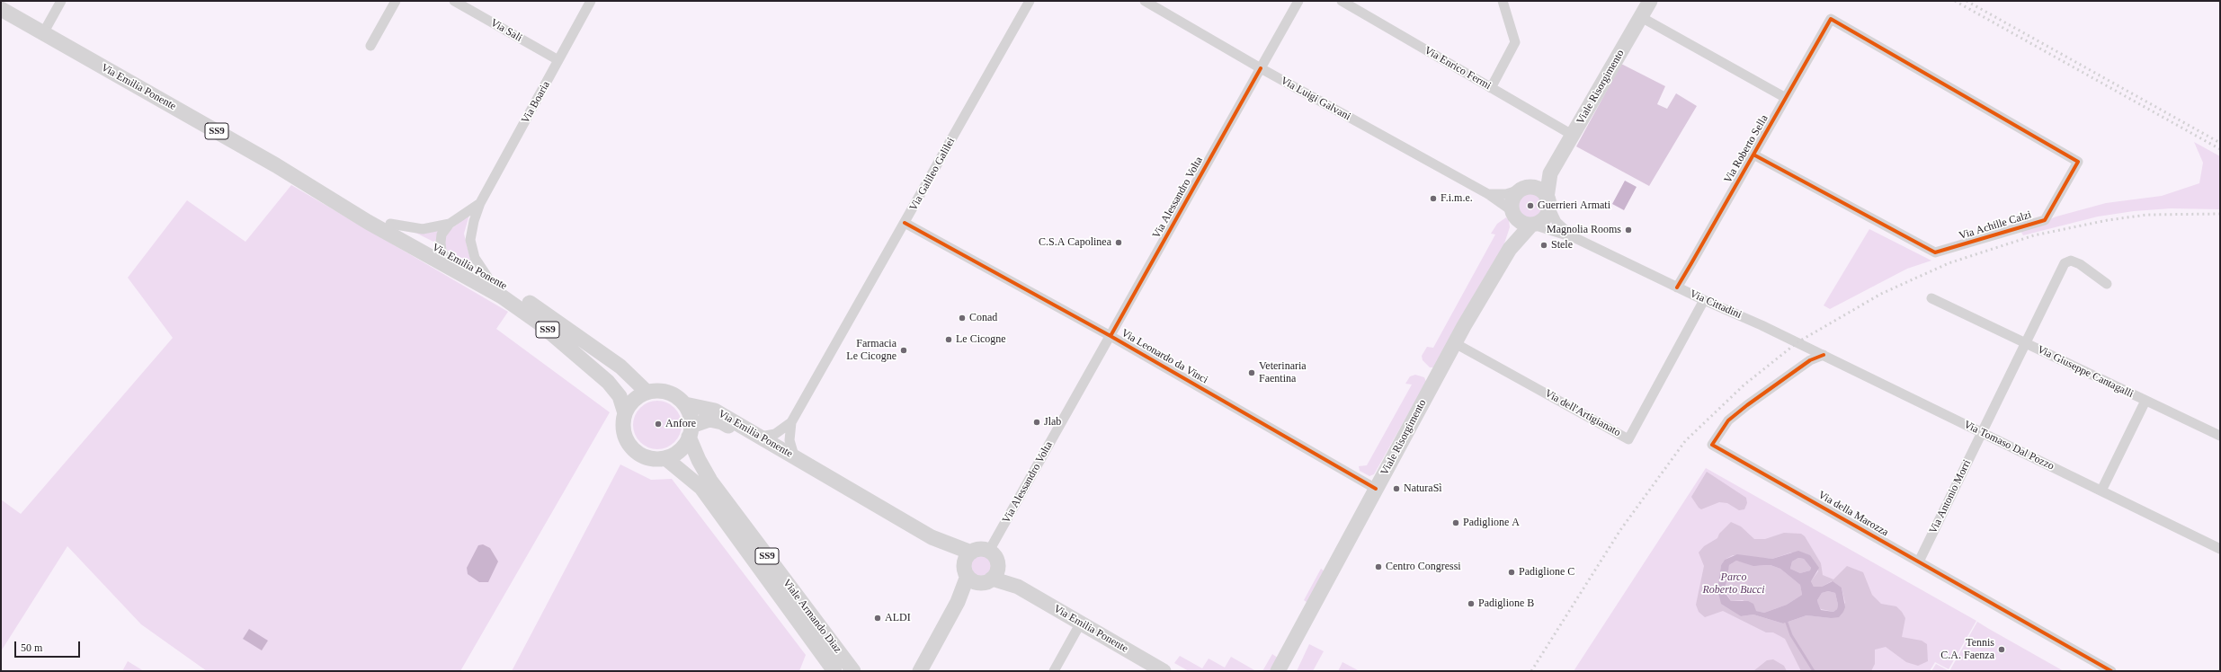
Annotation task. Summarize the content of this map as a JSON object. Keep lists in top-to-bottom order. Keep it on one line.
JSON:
{"streets":{"main road":["Via Emilia Ponente","Viale Risorgimento","SS9","Viale Armando Diaz"],"street":["Via Sali","Via Enrico Fermi","Via Luigi Galvani","Via Boaria","Via Roberto Sella","Via Galileo Galilei","Via Alessandro Volta","Via Achille Calzi","Via Cittadini","Via Leonardo da Vinci","Via Giuseppe Cantagalli","Via dell'Artigianato","Via Tomaso Dal Pozzo","Via Antonio Morri","Via della Marozza"]},"crossings":[["Via Sali","Via Boaria"],["Via Enrico Fermi","Viale Risorgimento"],["Via Emilia Ponente","Via Boaria"],["Via Emilia Ponente","SS9"],["Via Emilia Ponente","Via Galileo Galilei"],["Via Emilia Ponente","Via Alessandro Volta"],["Via Emilia Ponente","Viale Armando Diaz"],["Viale Risorgimento","Via Luigi Galvani"],["Viale Risorgimento","Via Cittadini"],["Viale Risorgimento","Via Leonardo da Vinci"],["Viale Risorgimento","Via dell'Artigianato"],["Via Luigi Galvani","Via Alessandro Volta"],["Via Luigi Galvani","Via Cittadini"],["SS9","Viale Armando Diaz"],["Via Roberto Sella","Via Achille Calzi"],["Via Roberto Sella","Via Cittadini"],["Via Galileo Galilei","Via Leonardo da Vinci"],["Via Alessandro Volta","Via Leonardo da Vinci"],["Via Cittadini","Via dell'Artigianato"],["Via Cittadini","Via Tomaso Dal Pozzo"],["Via Giuseppe Cantagalli","Via Tomaso Dal Pozzo"],["Via Giuseppe Cantagalli","Via Antonio Morri"],["Via Tomaso Dal Pozzo","Via Antonio Morri"],["Via Tomaso Dal Pozzo","Via della Marozza"],["Via Antonio Morri","Via della Marozza"]],"parks":["Parco Roberto Bucci"],"places":["F.i.m.e.","Guerrieri Armati","Magnolia Rooms","C.S.A Capolinea","Stele","Conad","Le Cicogne","Farmacia Le Cicogne","Veterinaria Faentina","Jlab","Anfore","NaturaSì","Padiglione A","Centro Congressi","Padiglione C","Padiglione B","ALDI","Tennis C.A. Faenza"],"scale_bar":"50 m"}
